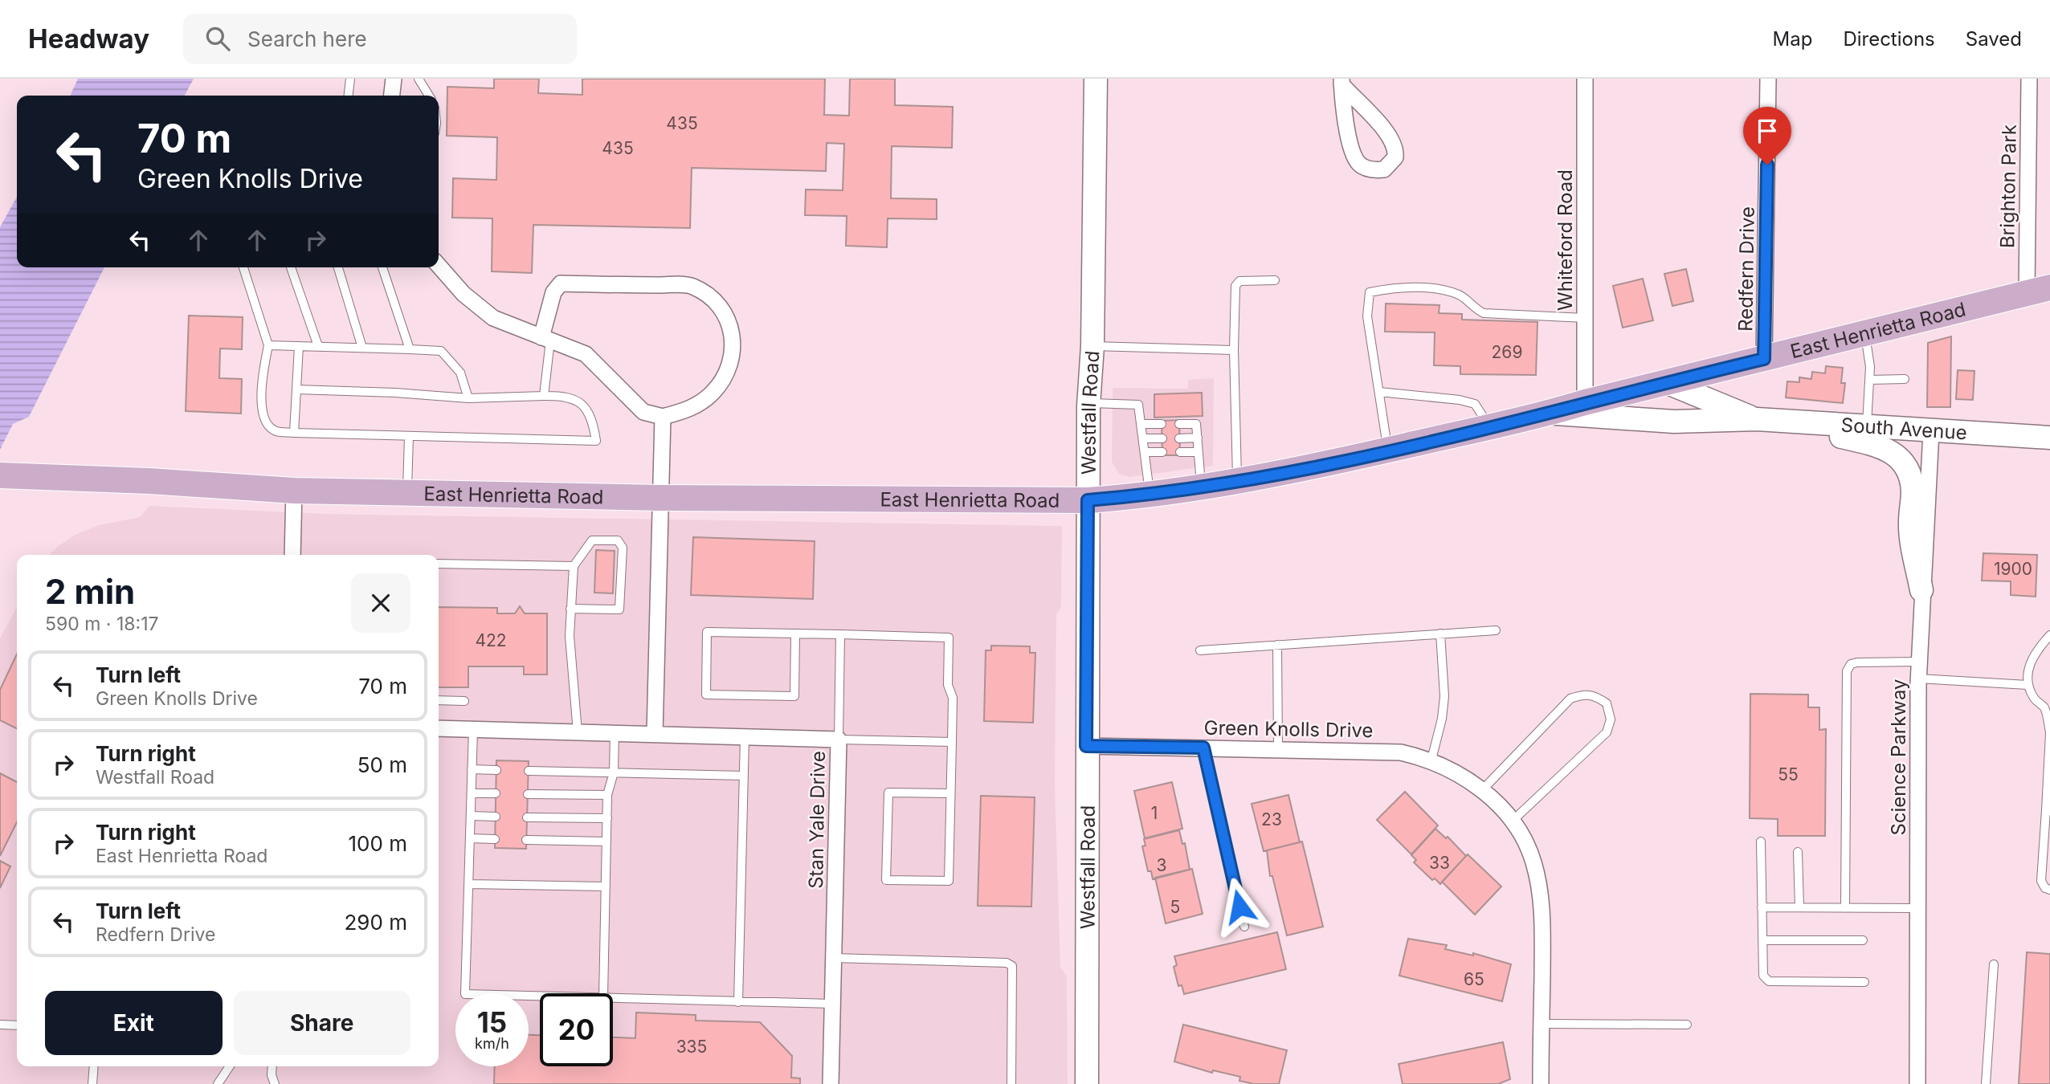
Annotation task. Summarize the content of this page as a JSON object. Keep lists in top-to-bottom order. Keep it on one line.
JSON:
{"streets":{"main road":["East Henrietta Road"],"street":["Brighton Park","Whiteford Road","Redfern Drive","Westfall Road","South Avenue","Green Knolls Drive","Science Parkway","Stan Yale Drive"]},"crossings":[["Brighton Park","East Henrietta Road"],["Whiteford Road","East Henrietta Road"],["Redfern Drive","East Henrietta Road"],["East Henrietta Road","Westfall Road"],["East Henrietta Road","South Avenue"],["Westfall Road","Green Knolls Drive"],["South Avenue","Science Parkway"]],"house_numbers":["435","435","269","1900","422","55","1","23","33","3","5","65","335"],"page":{"header":"Headway","search":"Search here","nav":["Map","Directions","Saved"],"turn":["70 m","Green Knolls Drive"],"heading":["2 min","590 m · 18:17"],"list":[{"name":"Turn left","note":"Green Knolls Drive","value":"70 m"},{"name":"Turn right","note":"Westfall Road","value":"50 m"},{"name":"Turn right","note":"East Henrietta Road","value":"100 m"},{"name":"Turn left","note":"Redfern Drive","value":"290 m"}],"buttons":["Exit","Share"],"speed":"15 km/h","limit":"20"}}
